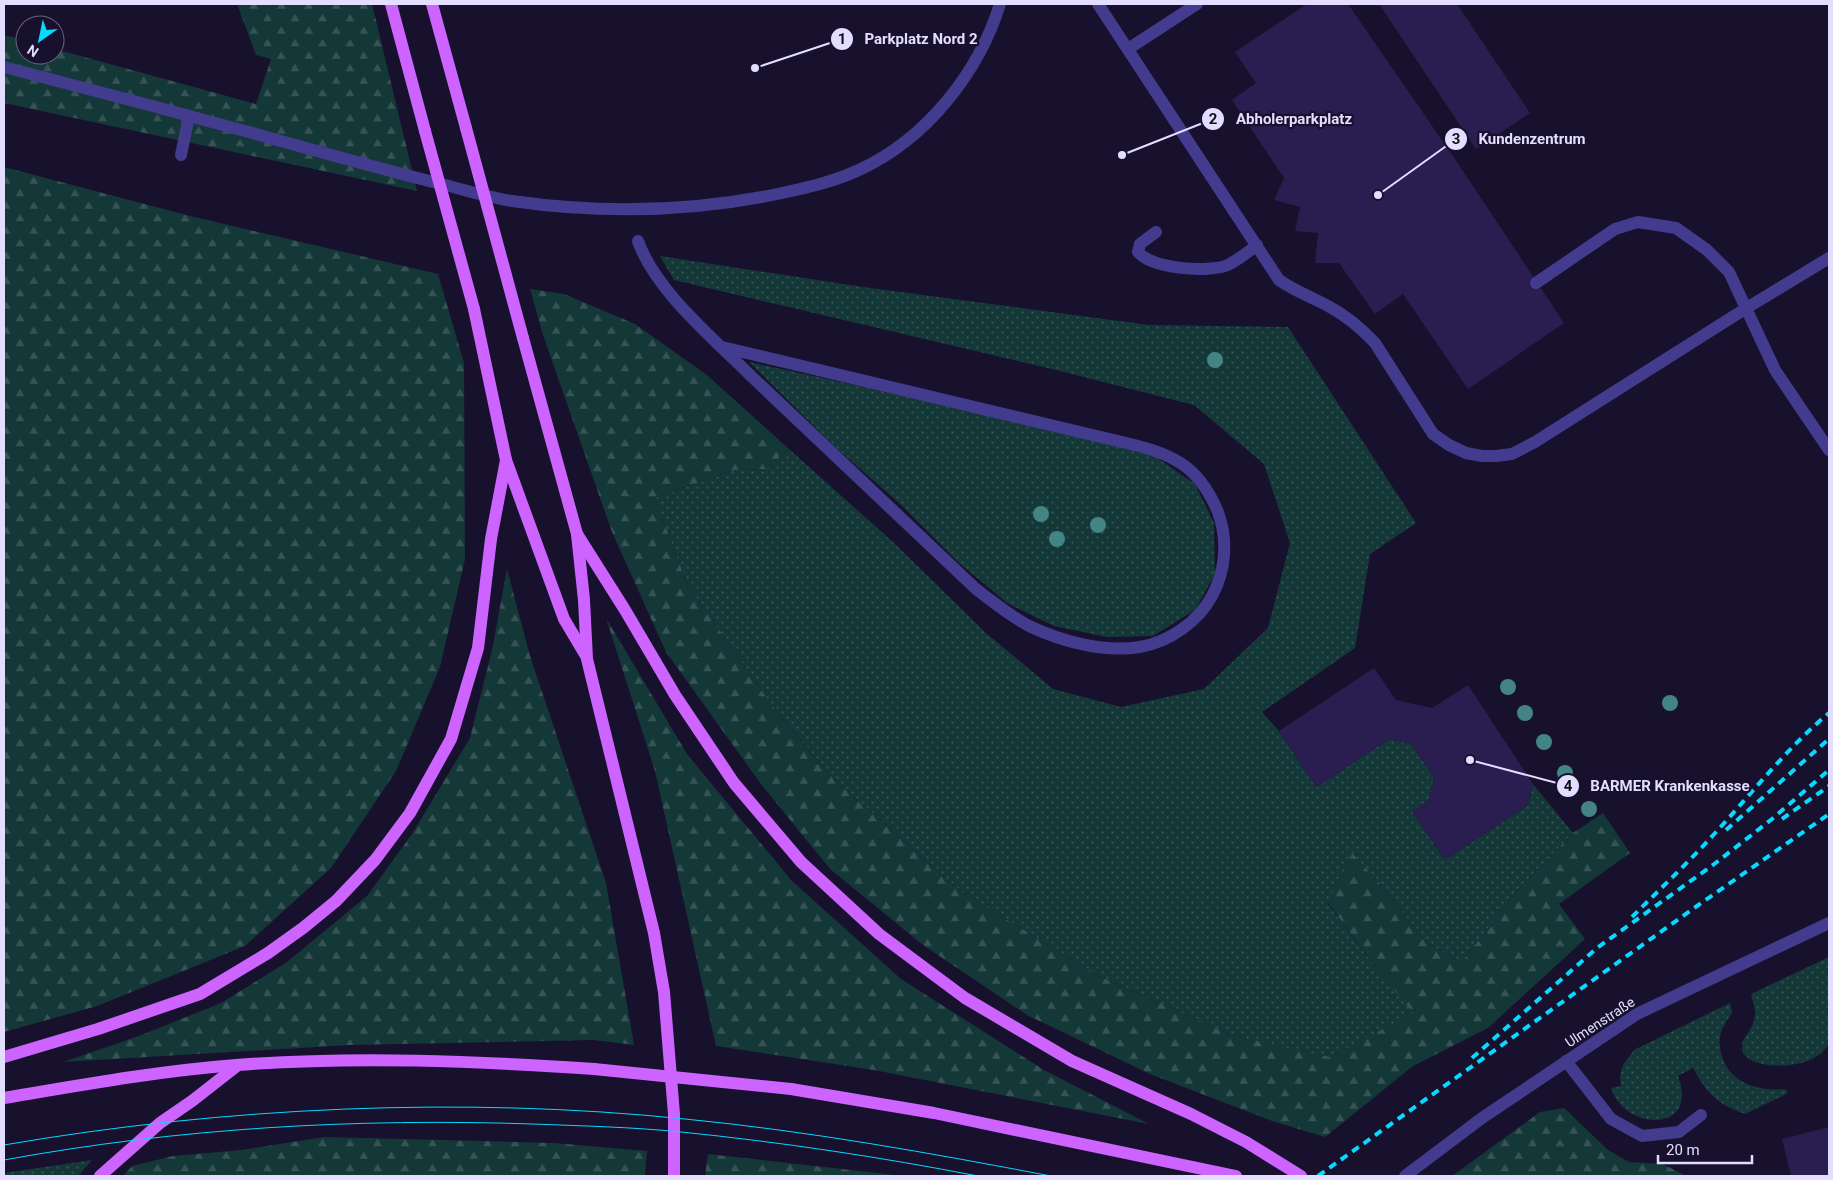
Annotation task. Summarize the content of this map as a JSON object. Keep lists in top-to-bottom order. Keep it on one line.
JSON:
{"streets":{"street":["Ulmenstraße"]},"places":["Parkplatz Nord 2","Abholerparkplatz","Kundenzentrum","BARMER Krankenkasse"],"scale_bar":"20 m","north":"bottom left"}
